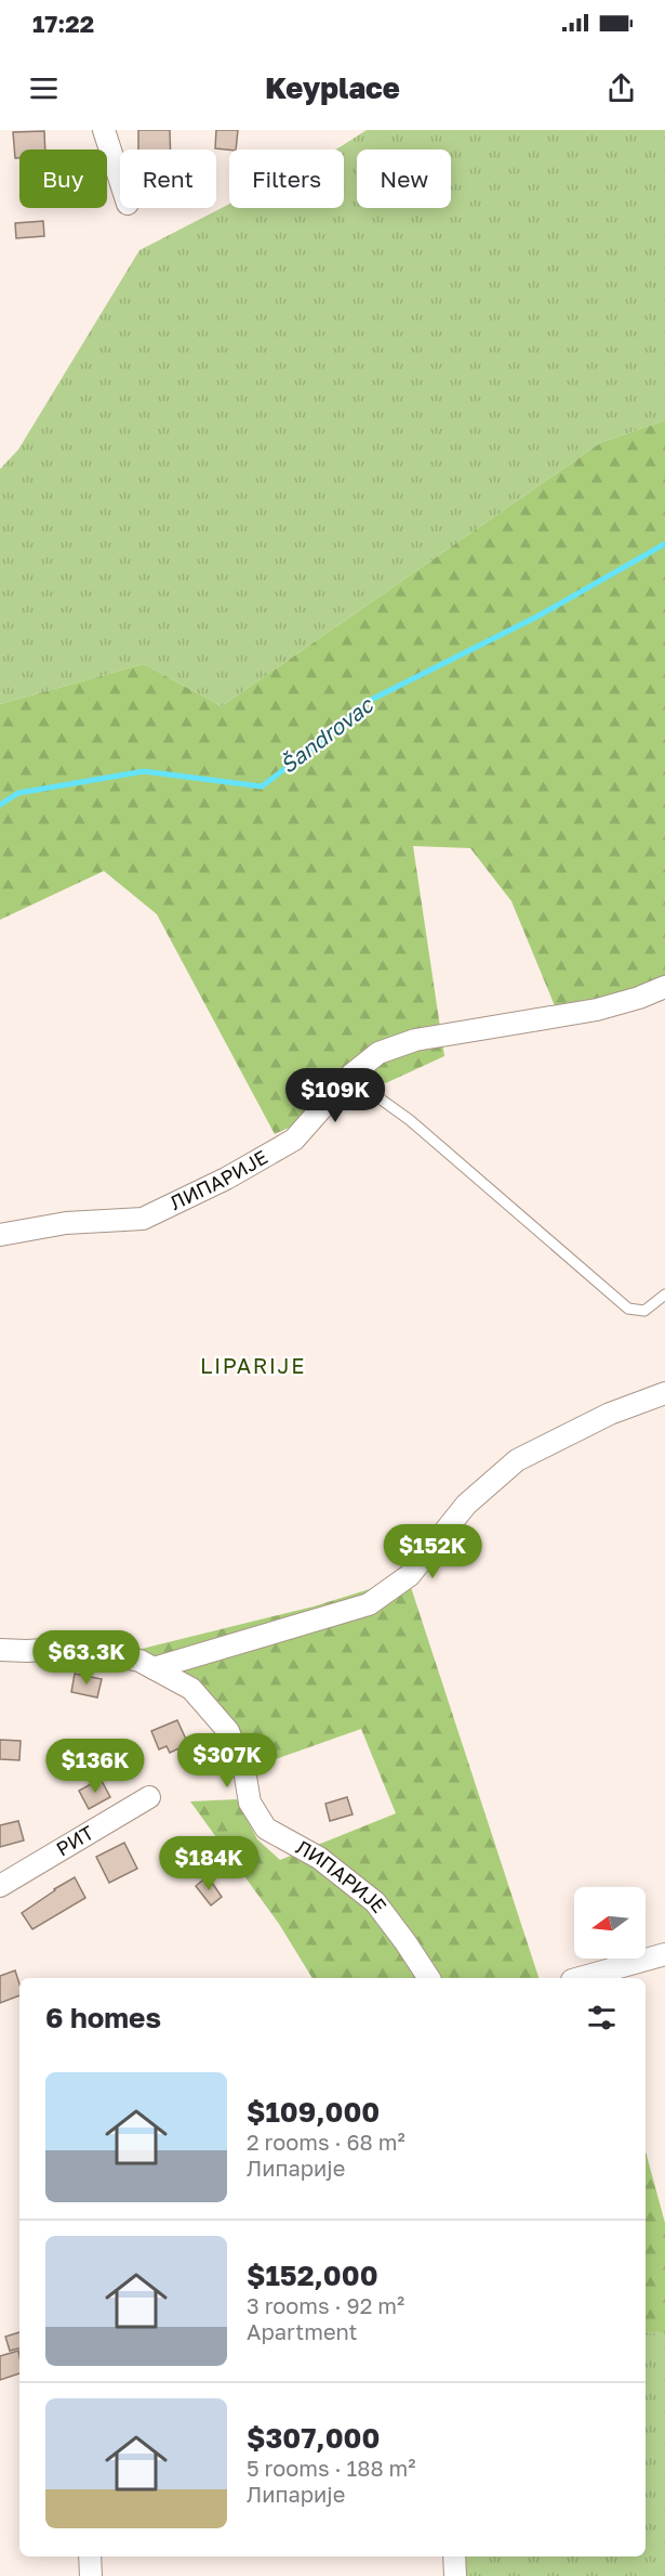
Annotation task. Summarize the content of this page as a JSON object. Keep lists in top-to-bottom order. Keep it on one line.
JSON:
{"streets":{"street":["ЛИПАРИЈЕ","РИТ"]},"districts":["LIPARIJE"],"water":["Šandrovac"],"north":"left","page":{"status":"17:22","header":"Keyplace","chip":["Buy","Rent","Filters","New"],"price":["$109K","$152K","$63.3K","$307K","$136K","$184K"],"heading":"6 homes","list":[{"name":"$109,000","note":"2 rooms · 68 m² · Липарије"},{"name":"$152,000","note":"3 rooms · 92 m² · Apartment"},{"name":"$307,000","note":"5 rooms · 188 m² · Липарије"}]}}
